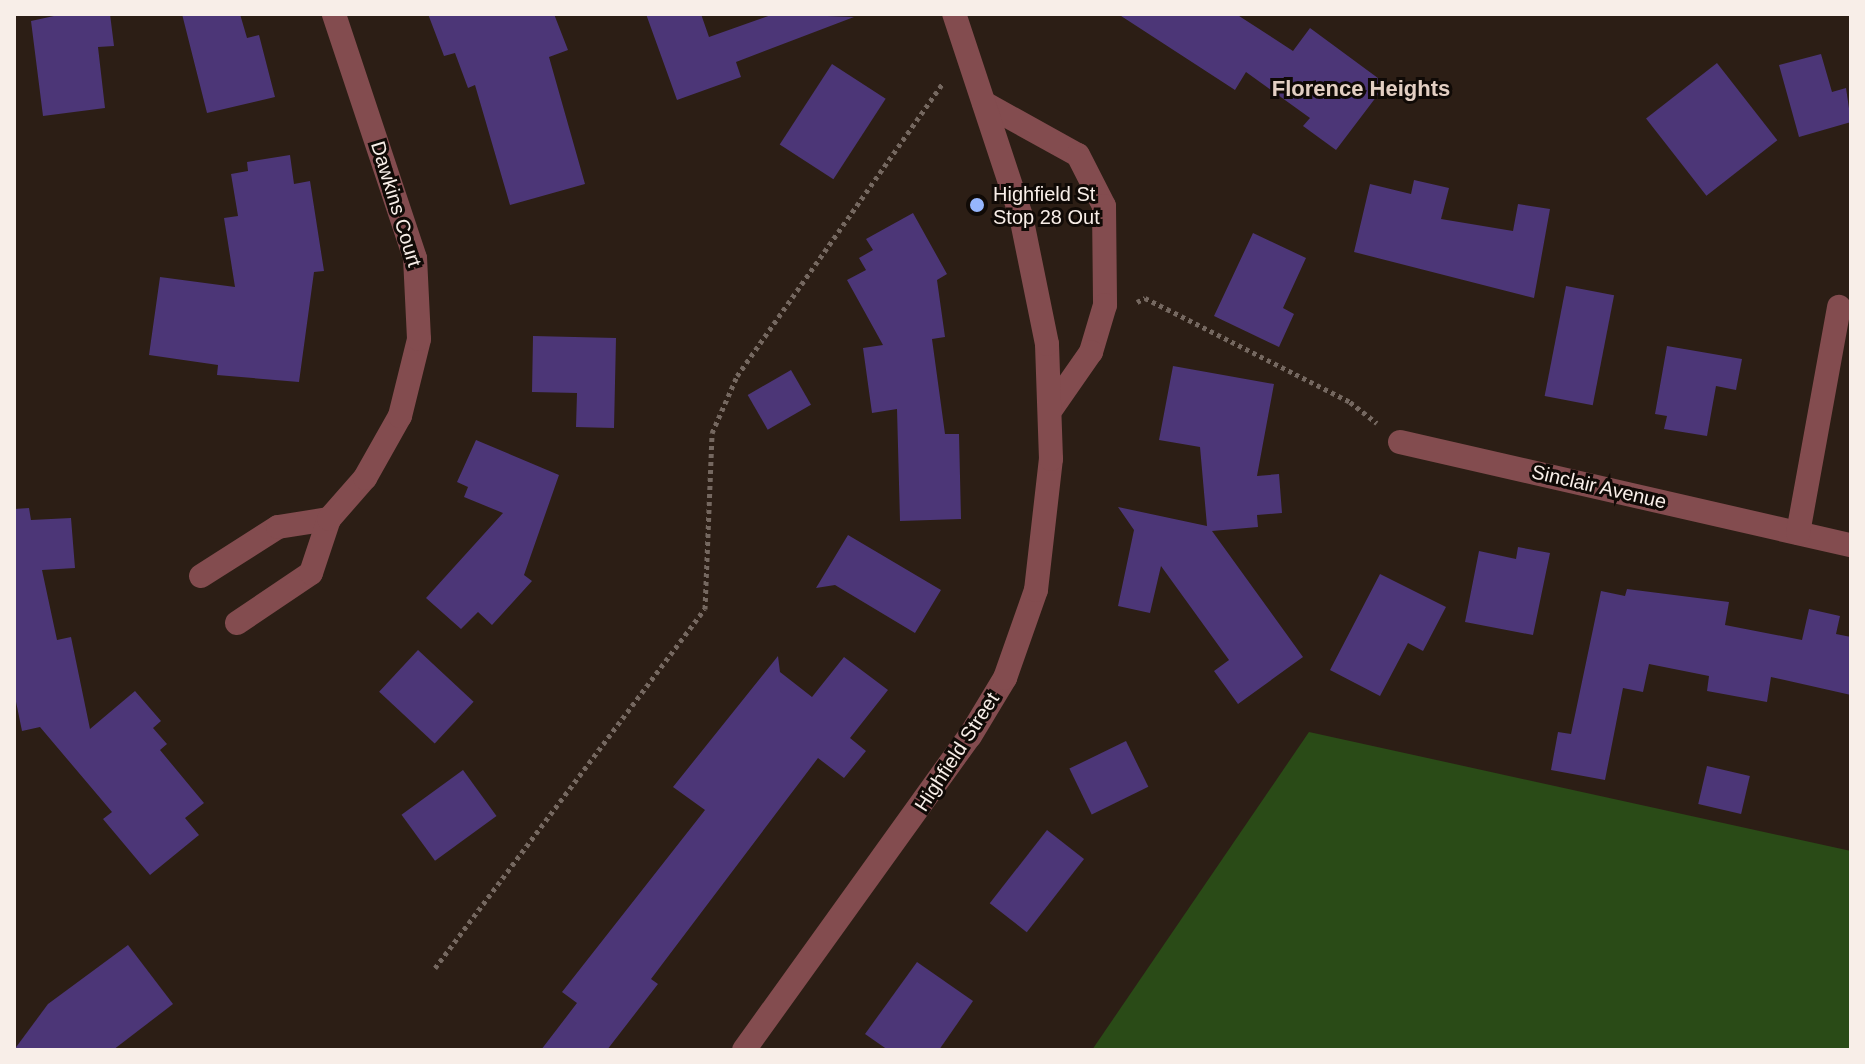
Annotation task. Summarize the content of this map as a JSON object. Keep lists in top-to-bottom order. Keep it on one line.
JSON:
{"streets":{"street":["Dawkins Court","Sinclair Avenue","Highfield Street"]},"districts":["Florence Heights"],"places":["Highfield St Stop 28 Out"]}
